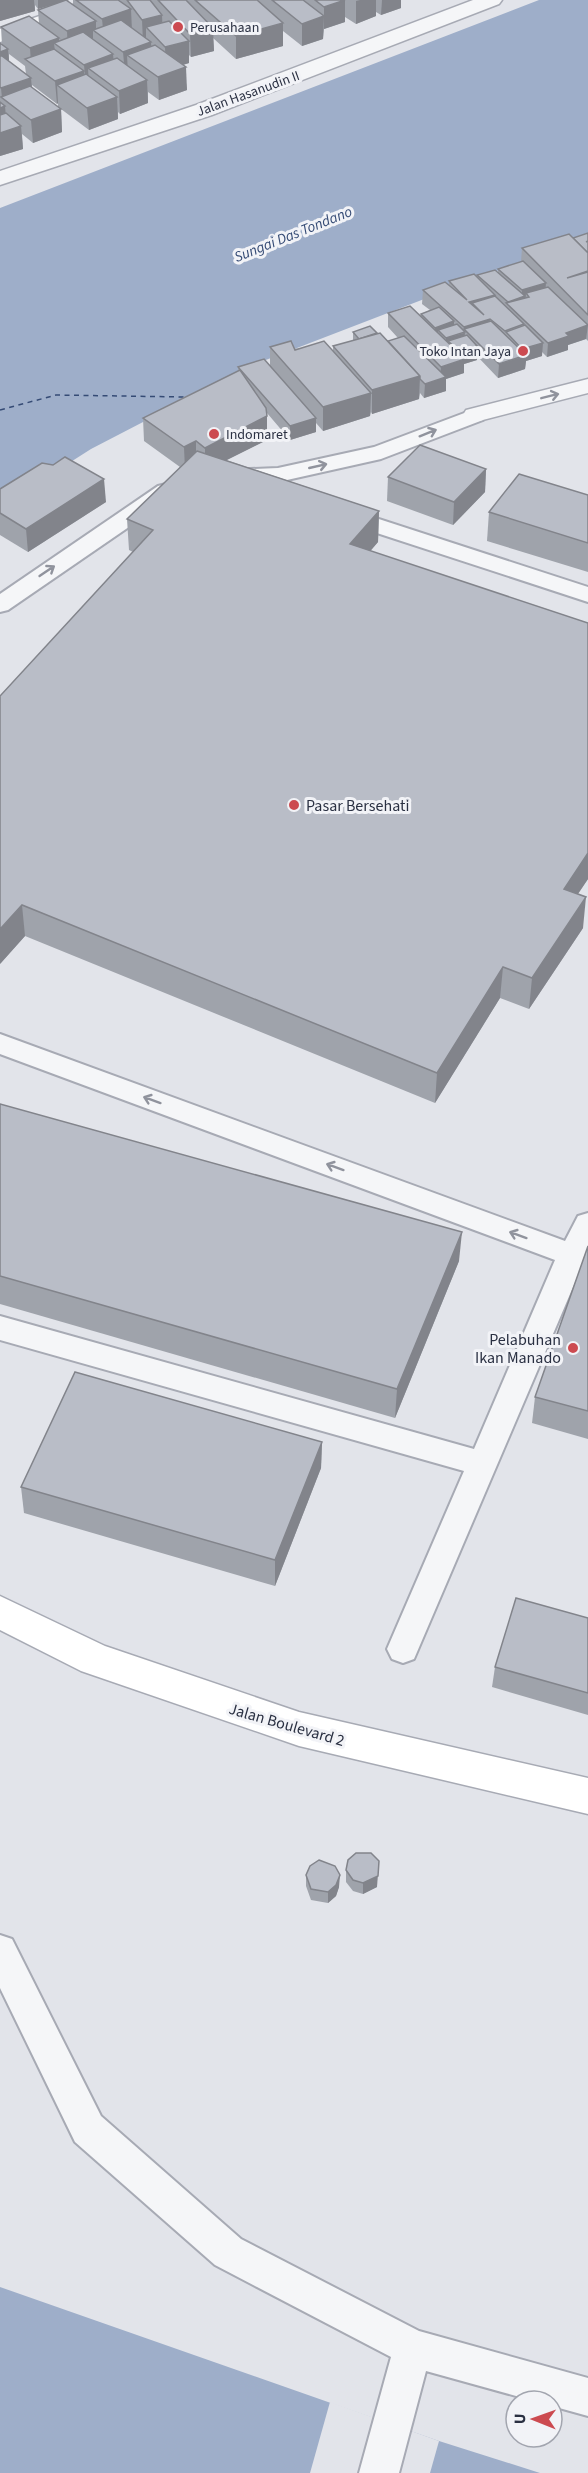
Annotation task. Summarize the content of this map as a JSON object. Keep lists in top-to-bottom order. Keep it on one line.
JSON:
{"streets":{"main road":["Jalan Boulevard 2"],"street":["Jalan Hasanudin II"]},"water":["Sungai Das Tondano"],"places":["Perusahaan","Toko Intan Jaya","Indomaret","Pasar Bersehati","Pelabuhan Ikan Manado"],"north":"left"}
